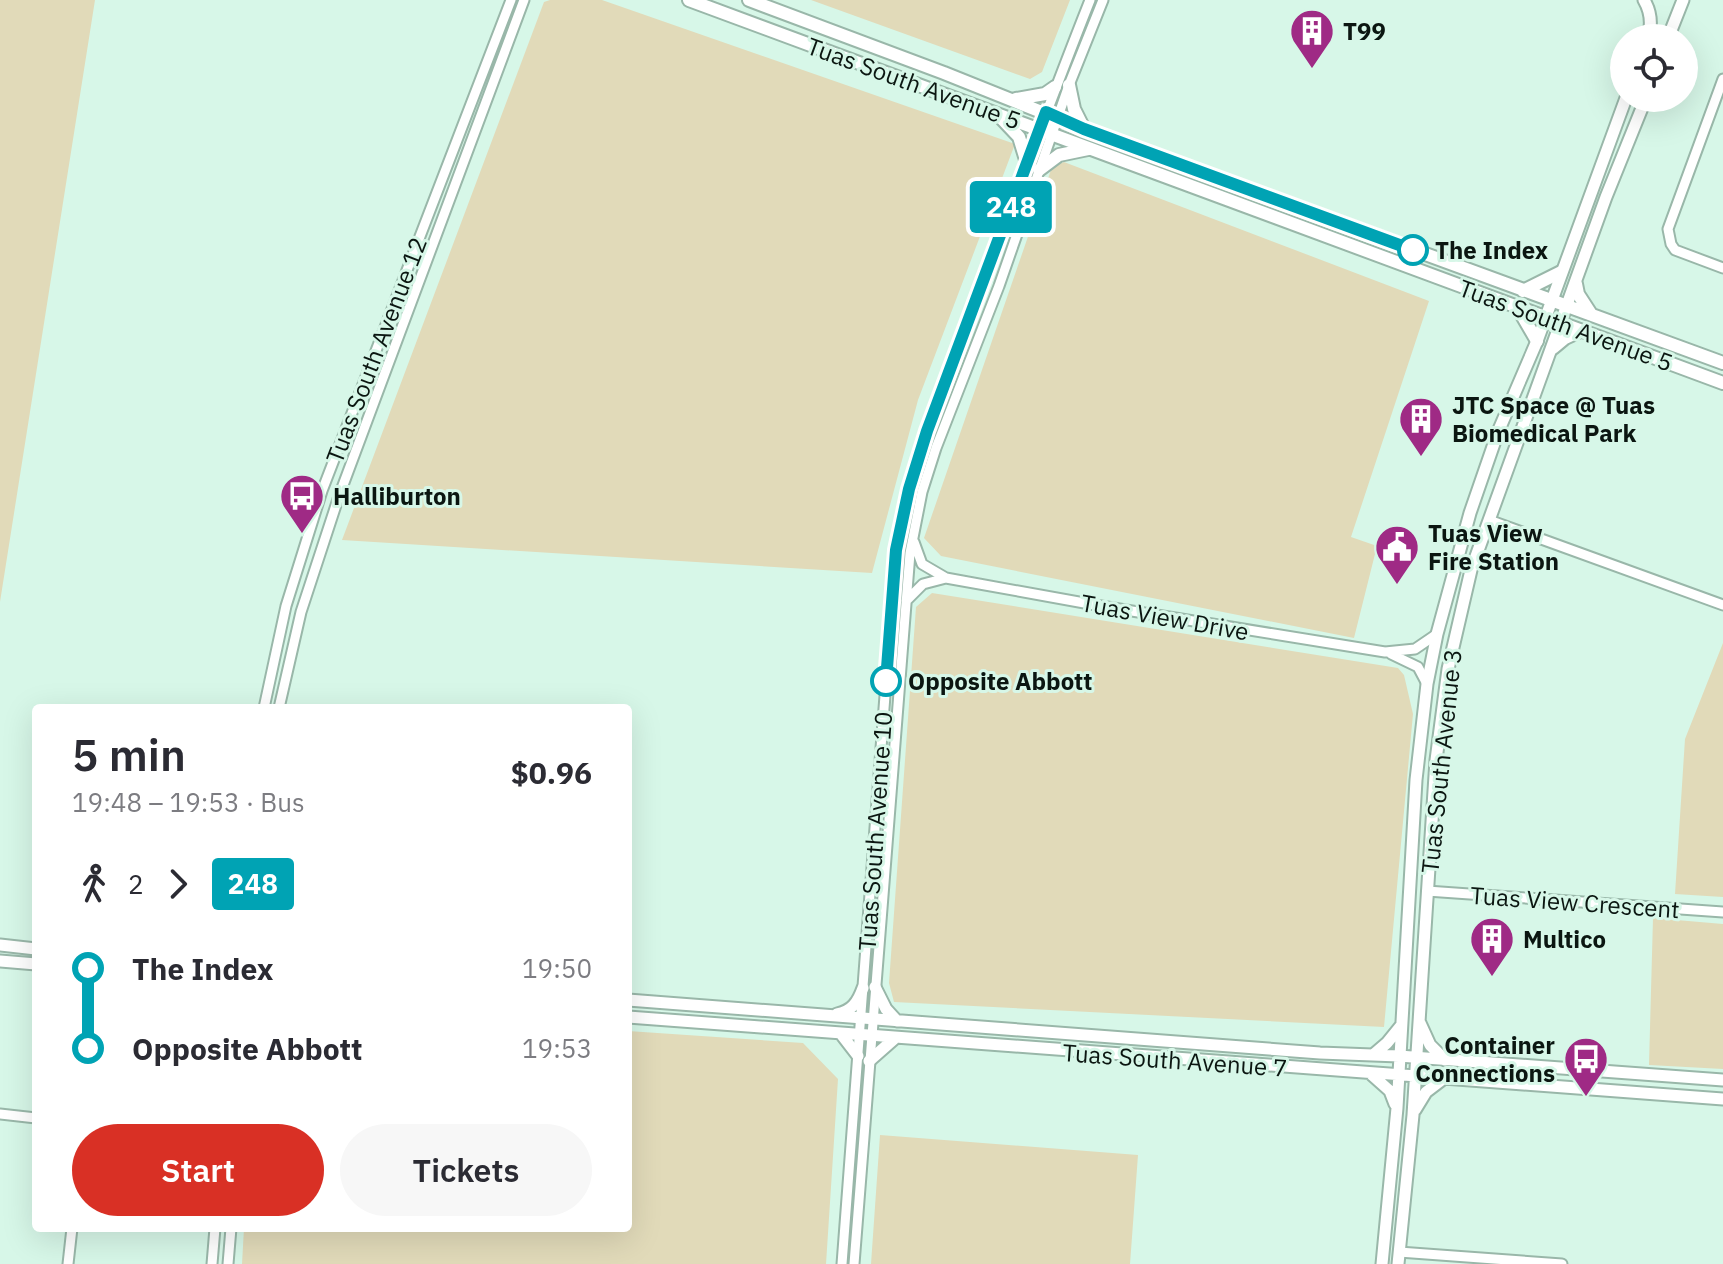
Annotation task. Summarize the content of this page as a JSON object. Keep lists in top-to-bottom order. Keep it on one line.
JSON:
{"streets":{"main road":["Tuas South Avenue 5"],"street":["Tuas South Avenue 12","Tuas View Drive","Tuas South Avenue 3","Tuas South Avenue 10","Tuas View Crescent","Tuas South Avenue 7"]},"crossings":[["Tuas South Avenue 5","Tuas South Avenue 3"],["Tuas South Avenue 5","Tuas South Avenue 10"],["Tuas View Drive","Tuas South Avenue 3"],["Tuas South Avenue 3","Tuas View Crescent"],["Tuas South Avenue 3","Tuas South Avenue 7"],["Tuas South Avenue 10","Tuas South Avenue 7"]],"places":{"building":["T99","JTC Space @ Tuas Biomedical Park","Multico"],"other":["The Index","Opposite Abbott"],"bus stop":["Halliburton","Container Connections"],"public building":["Tuas View Fire Station"]},"lines":["bus line 248"],"page":{"on_map":"248","heading":["5 min","19:48 – 19:53 · Bus","$0.96"],"legs":["2","248"],"list":[{"name":"The Index","value":"19:50"},{"name":"Opposite Abbott","value":"19:53"}],"buttons":["Start","Tickets"]}}
